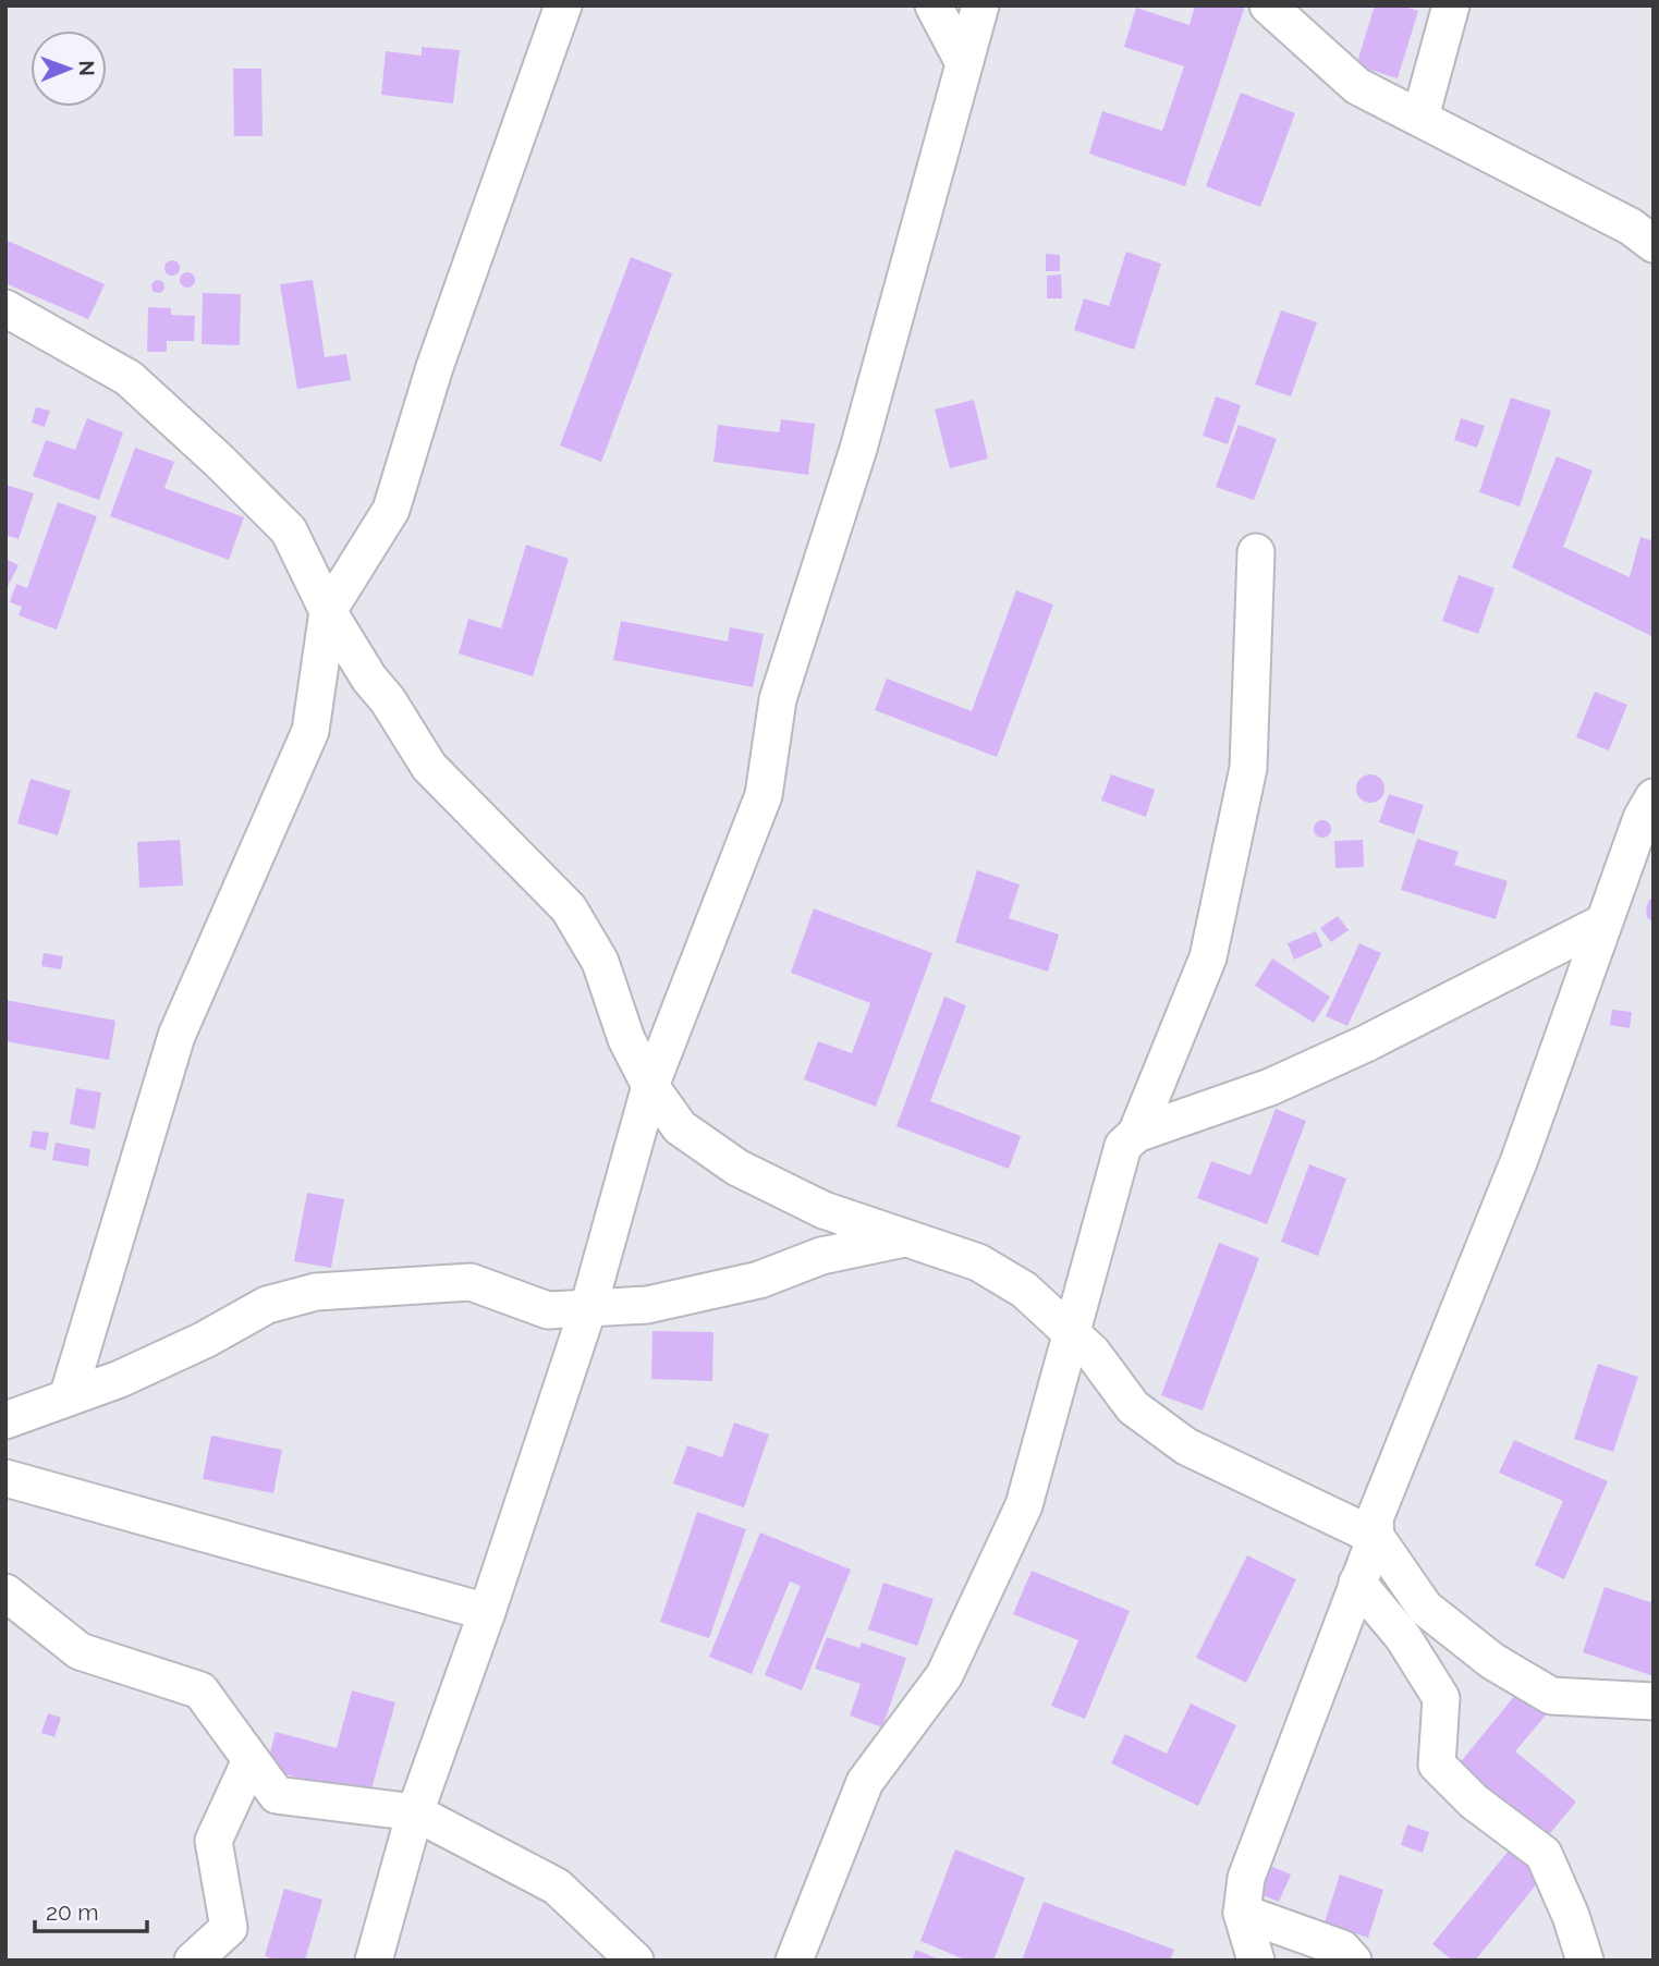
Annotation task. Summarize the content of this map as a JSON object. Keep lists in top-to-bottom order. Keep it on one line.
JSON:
{"scale_bar":"20 m","north":"right"}
